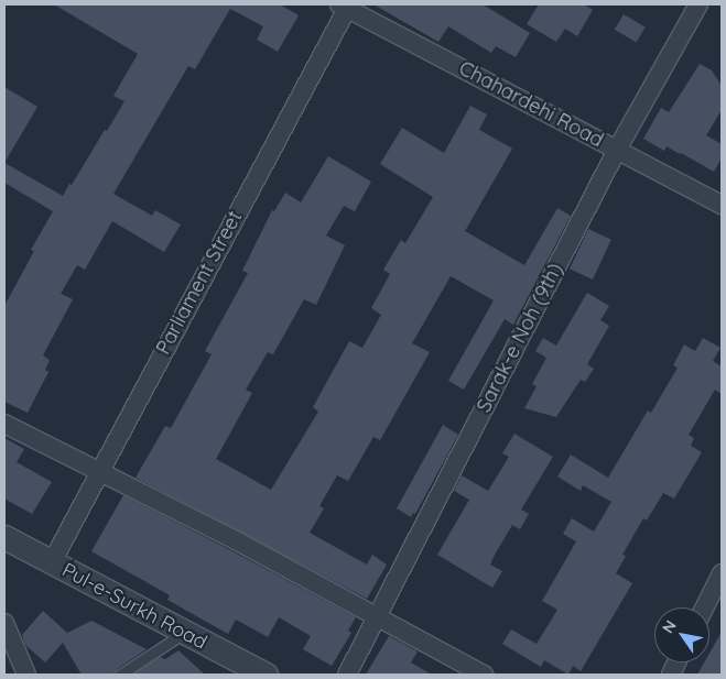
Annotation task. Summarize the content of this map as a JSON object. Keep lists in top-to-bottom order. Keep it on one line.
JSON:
{"streets":{"street":["Chahardehi Road","Parliament Street","Sarak-e Noh (9th)","Pul-e-Surkh Road"]},"crossings":[["Chahardehi Road","Parliament Street"],["Chahardehi Road","Sarak-e Noh (9th)"],["Parliament Street","Pul-e-Surkh Road"]],"north":"top left"}
